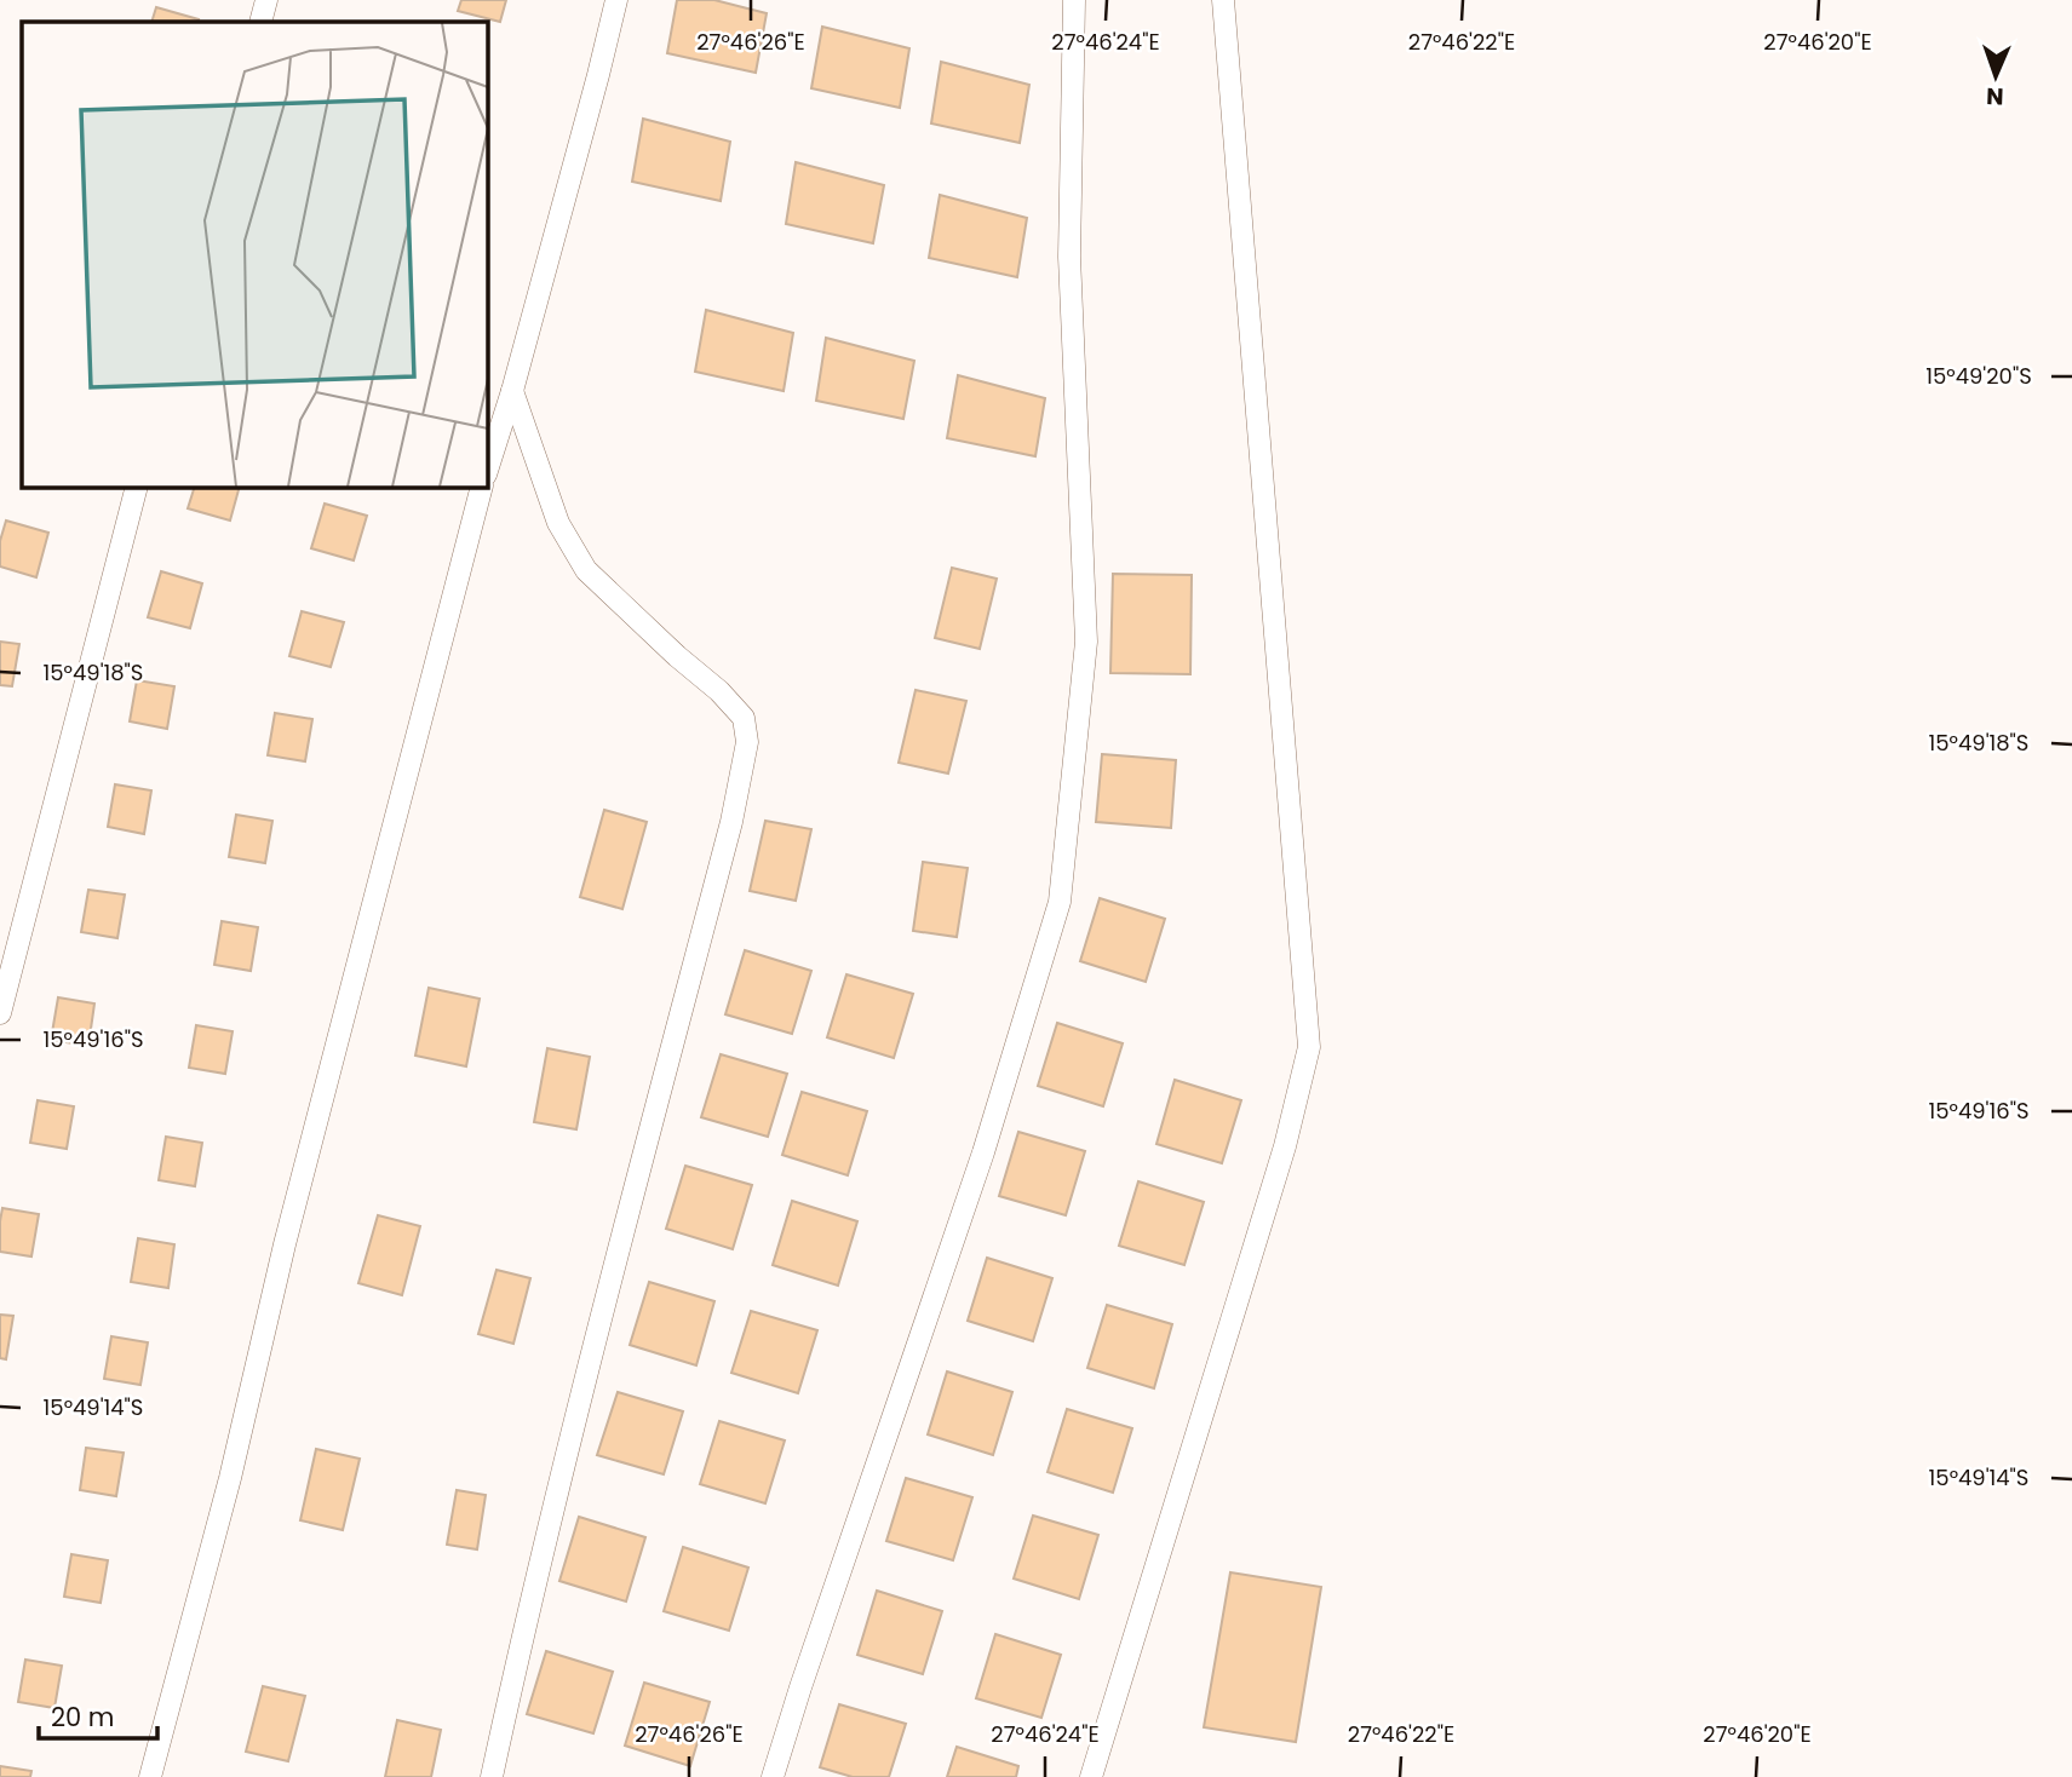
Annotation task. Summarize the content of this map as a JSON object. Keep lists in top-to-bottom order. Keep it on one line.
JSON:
{"scale_bar":"20 m","north":"bottom","coordinates":["27°46'26\"E","27°46'24\"E","27°46'22\"E","27°46'20\"E","15°49'20\"S","15°49'18\"S","15°49'16\"S","15°49'14\"S"]}
